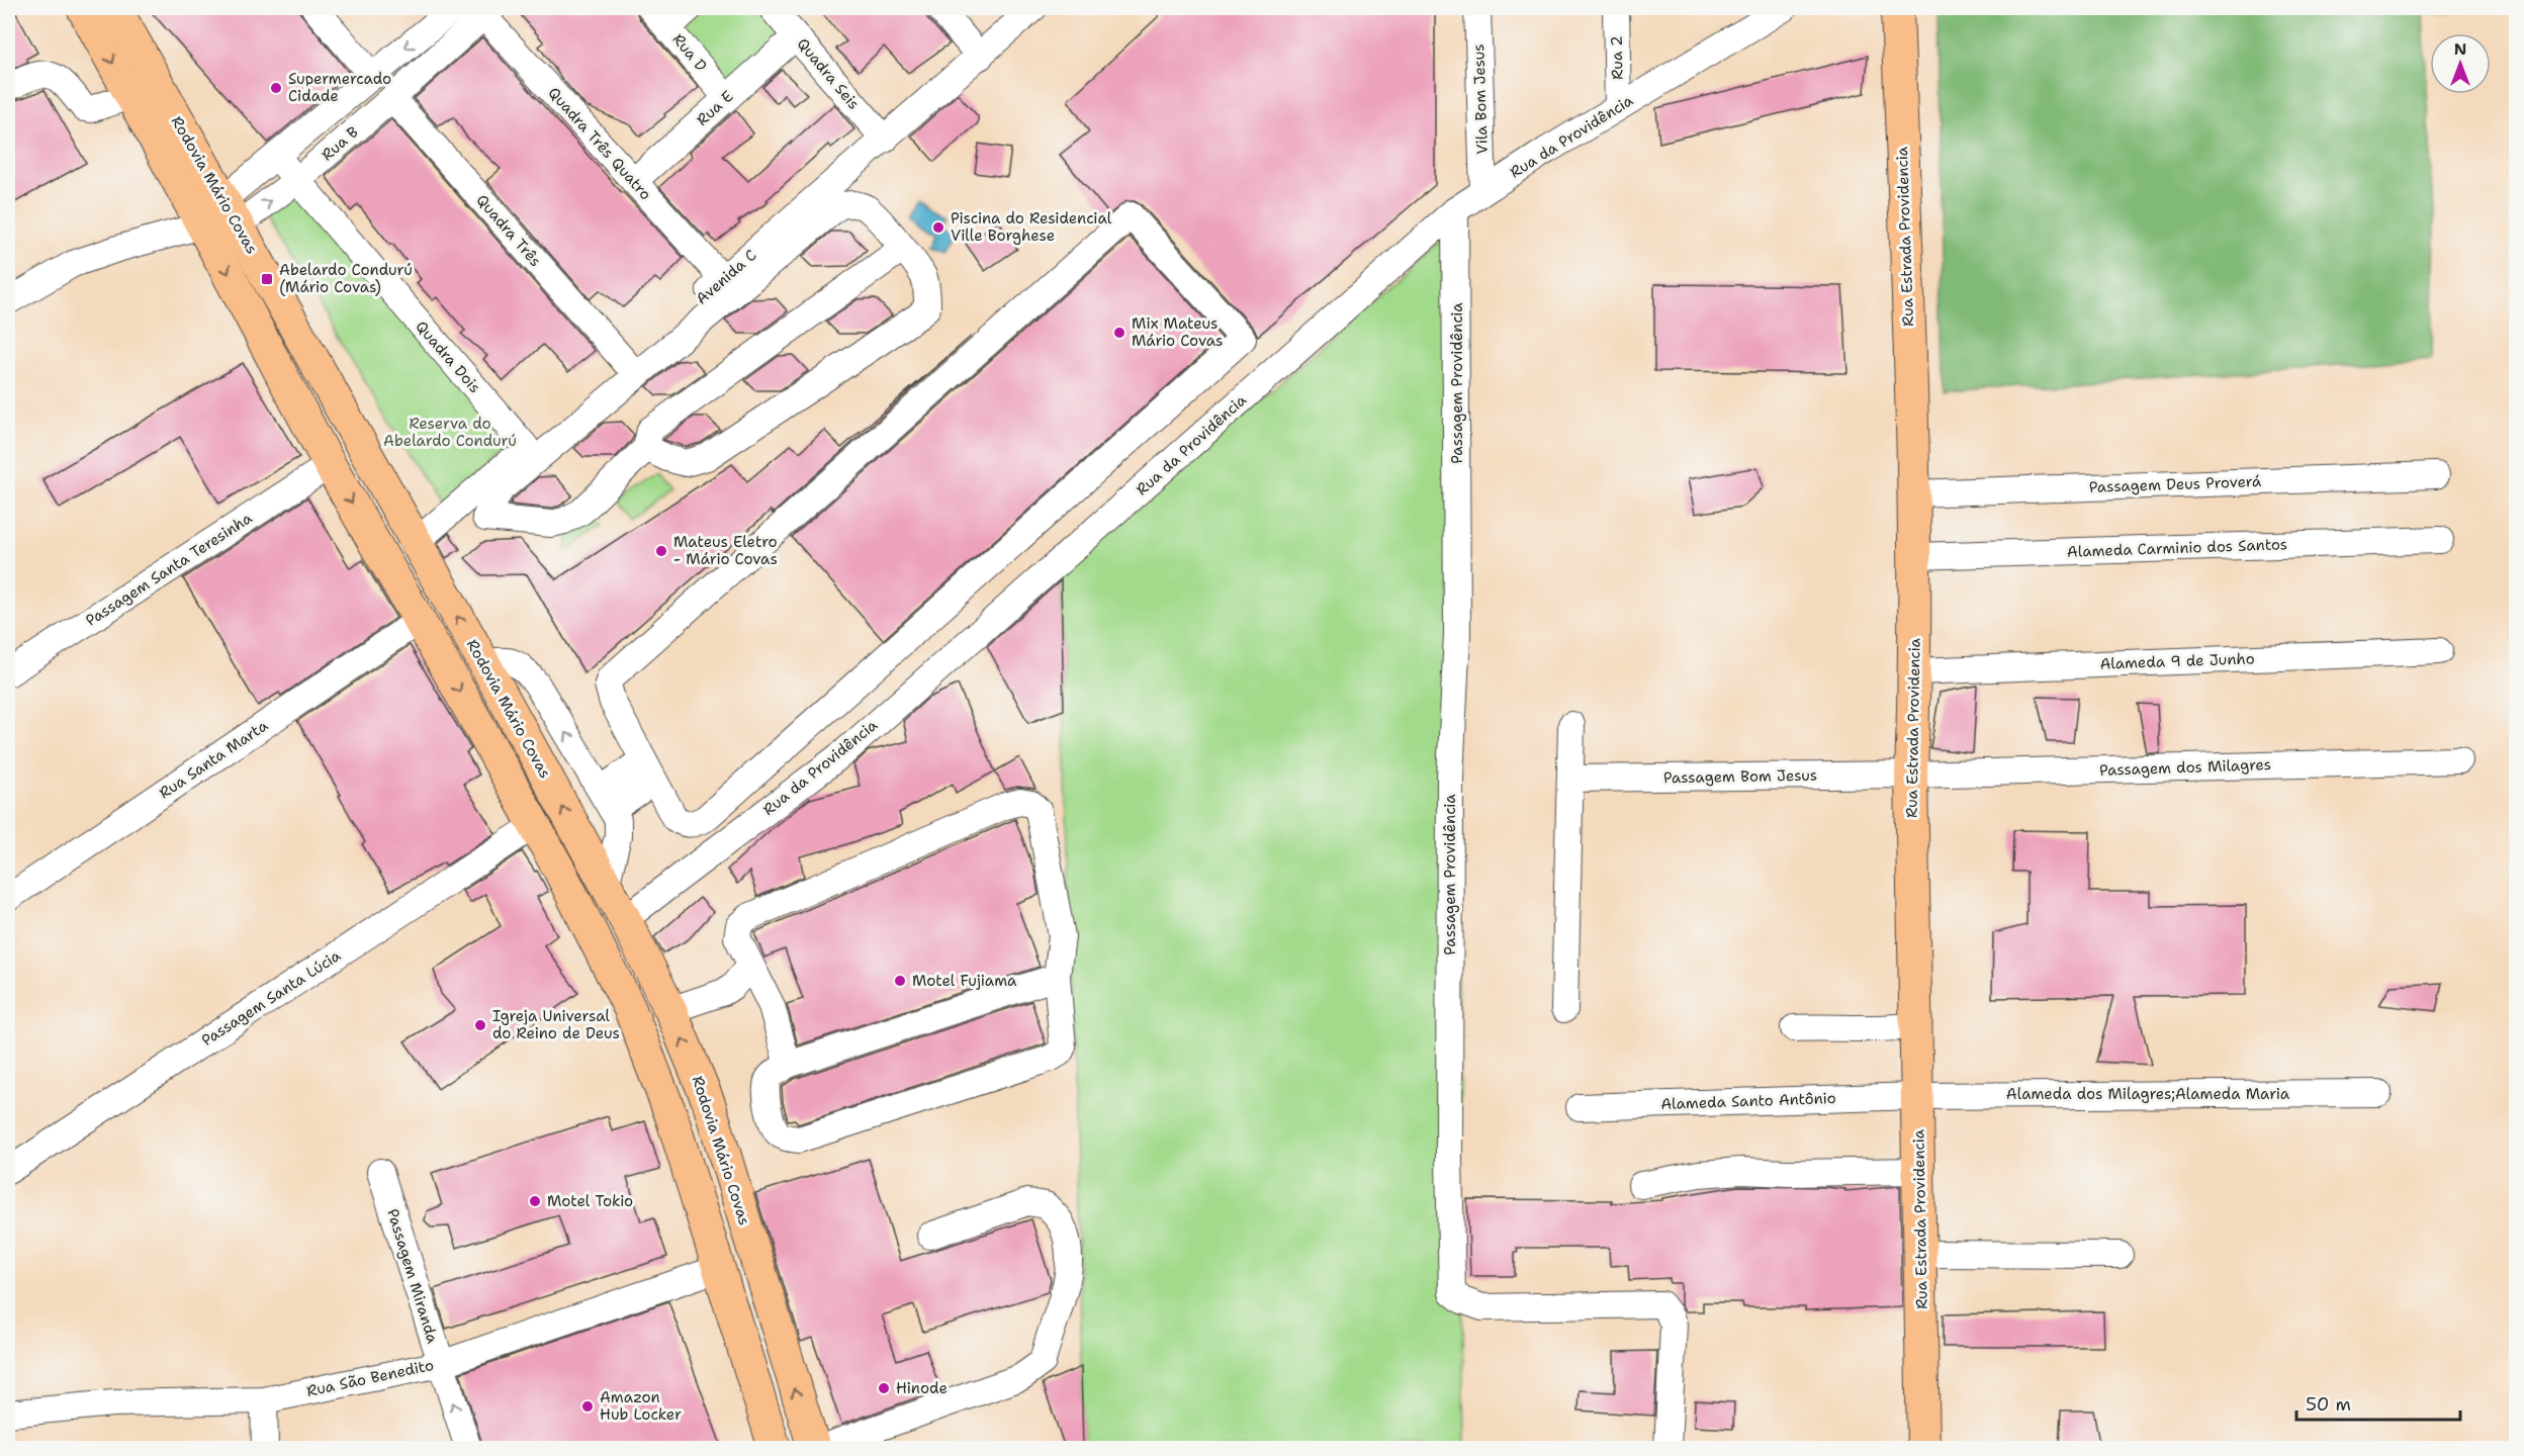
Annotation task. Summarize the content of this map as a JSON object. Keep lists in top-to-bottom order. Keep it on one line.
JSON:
{"streets":{"main road":["Rodovia Mário Covas","Rua Estrada Providencia"],"street":["Rua D","Rua 2","Quadra Seis","Vila Bom Jesus","Rua E","Rua da Providência","Rua B","Quadra Três Quatro","Quadra Três","Avenida C","Quadra Dois","Passagem Providência","Passagem Deus Proverá","Alameda Carminio dos Santos","Passagem Santa Teresinha","Alameda 9 de Junho","Rua Santa Marta","Passagem dos Milagres","Passagem Bom Jesus","Passagem Santa Lúcia","Alameda dos Milagres;Alameda Maria","Alameda Santo Antônio","Passagem Miranda","Rua São Benedito"]},"crossings":[["Rua D","Rua E"],["Rua 2","Rua da Providência"],["Quadra Seis","Rua E"],["Quadra Seis","Avenida C"],["Vila Bom Jesus","Rua da Providência"],["Rua E","Quadra Três Quatro"],["Rua da Providência","Rodovia Mário Covas"],["Rua da Providência","Passagem Providência"],["Rua B","Quadra Três Quatro"],["Rua B","Rodovia Mário Covas"],["Rua B","Quadra Três"],["Rua B","Quadra Dois"],["Quadra Três Quatro","Avenida C"],["Rodovia Mário Covas","Avenida C"],["Rodovia Mário Covas","Passagem Santa Teresinha"],["Rodovia Mário Covas","Rua Santa Marta"],["Rodovia Mário Covas","Passagem Santa Lúcia"],["Rodovia Mário Covas","Rua São Benedito"],["Quadra Três","Avenida C"],["Rua Estrada Providencia","Passagem Deus Proverá"],["Rua Estrada Providencia","Alameda Carminio dos Santos"],["Rua Estrada Providencia","Alameda 9 de Junho"],["Rua Estrada Providencia","Passagem dos Milagres"],["Rua Estrada Providencia","Passagem Bom Jesus"],["Rua Estrada Providencia","Alameda dos Milagres;Alameda Maria"],["Rua Estrada Providencia","Alameda Santo Antônio"],["Avenida C","Quadra Dois"],["Passagem dos Milagres","Passagem Bom Jesus"],["Alameda dos Milagres;Alameda Maria","Alameda Santo Antônio"],["Passagem Miranda","Rua São Benedito"]],"parks":["Reserva do Abelardo Condurú"],"places":{"other":["Supermercado Cidade","Piscina do Residencial Ville Borghese","Mix Mateus Mário Covas","Mateus Eletro - Mário Covas","Motel Fujiama","Igreja Universal do Reino de Deus","Motel Tokio","Hinode","Amazon Hub Locker"],"transit":["Abelardo Condurú (Mário Covas)"]},"scale_bar":"50 m","north":"top"}
